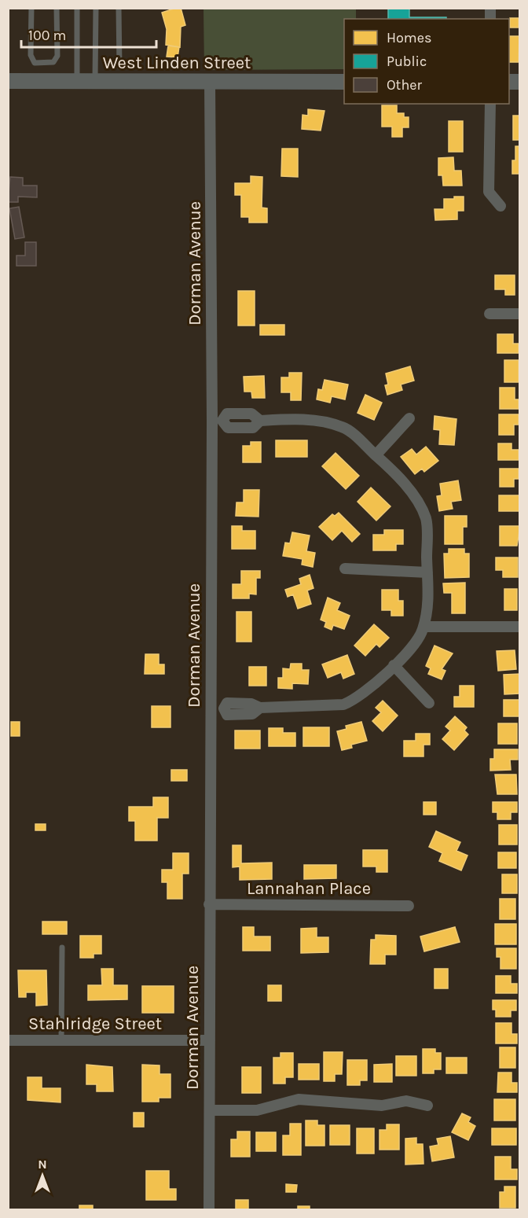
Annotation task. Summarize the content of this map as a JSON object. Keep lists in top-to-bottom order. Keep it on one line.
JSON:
{"streets":{"street":["West Linden Street","Dorman Avenue","Lannahan Place","Stahlridge Street"]},"crossings":[["West Linden Street","Dorman Avenue"],["Dorman Avenue","Lannahan Place"],["Dorman Avenue","Stahlridge Street"]],"legend":["Homes","Public","Other"],"scale_bar":"100 m","north":"top"}
